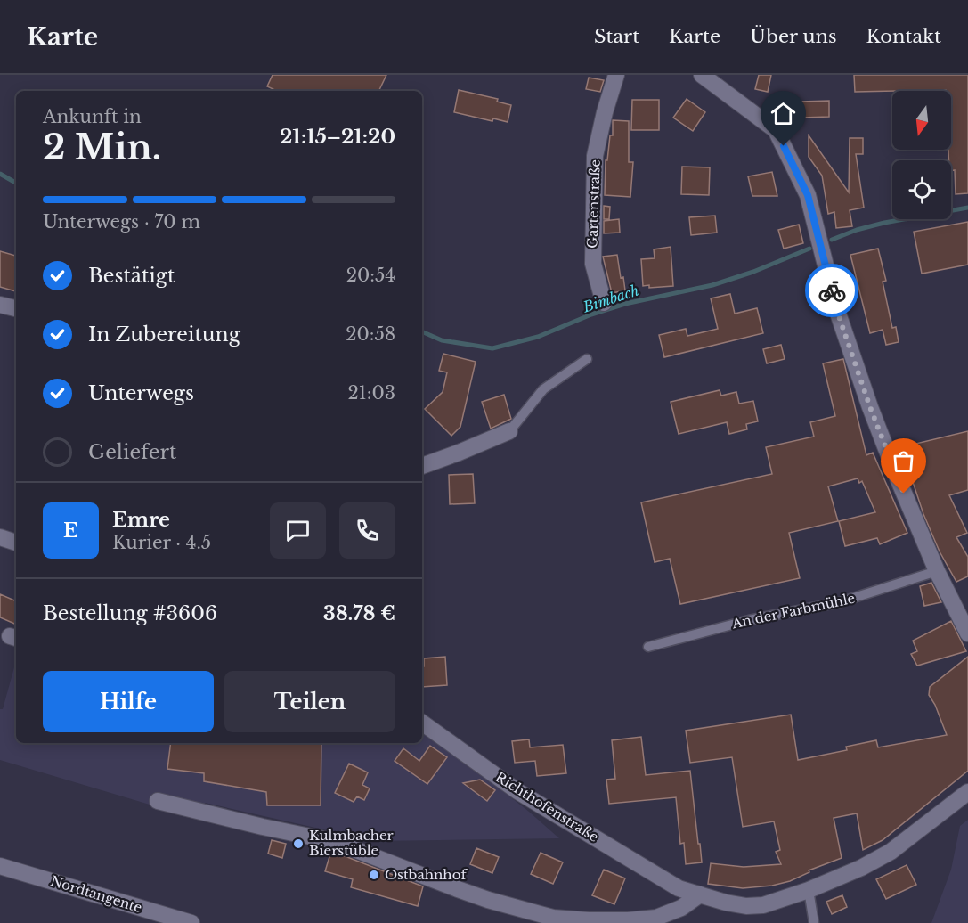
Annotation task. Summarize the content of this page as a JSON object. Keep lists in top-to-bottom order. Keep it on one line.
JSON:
{"streets":{"street":["Gartenstraße","Richthofenstraße","Nordtangente"],"lane":["An der Farbmühle"]},"water":["Bimbach"],"places":["Kulmbacher Bierstüble","Ostbahnhof"],"north":"bottom","page":{"header":"Karte","nav":["Start","Karte","Über uns","Kontakt"],"heading":["2 Min.","Ankunft in","21:15–21:20"],"panel":["Emre","Kurier · 4.5","Bestellung #3606","38.78 €"],"bar":"Unterwegs · 70 m","list":[["Bestätigt","20:54"],["In Zubereitung","20:58"],["Unterwegs","21:03"],"Geliefert"],"round":"E","buttons":["Hilfe","Teilen"]}}
